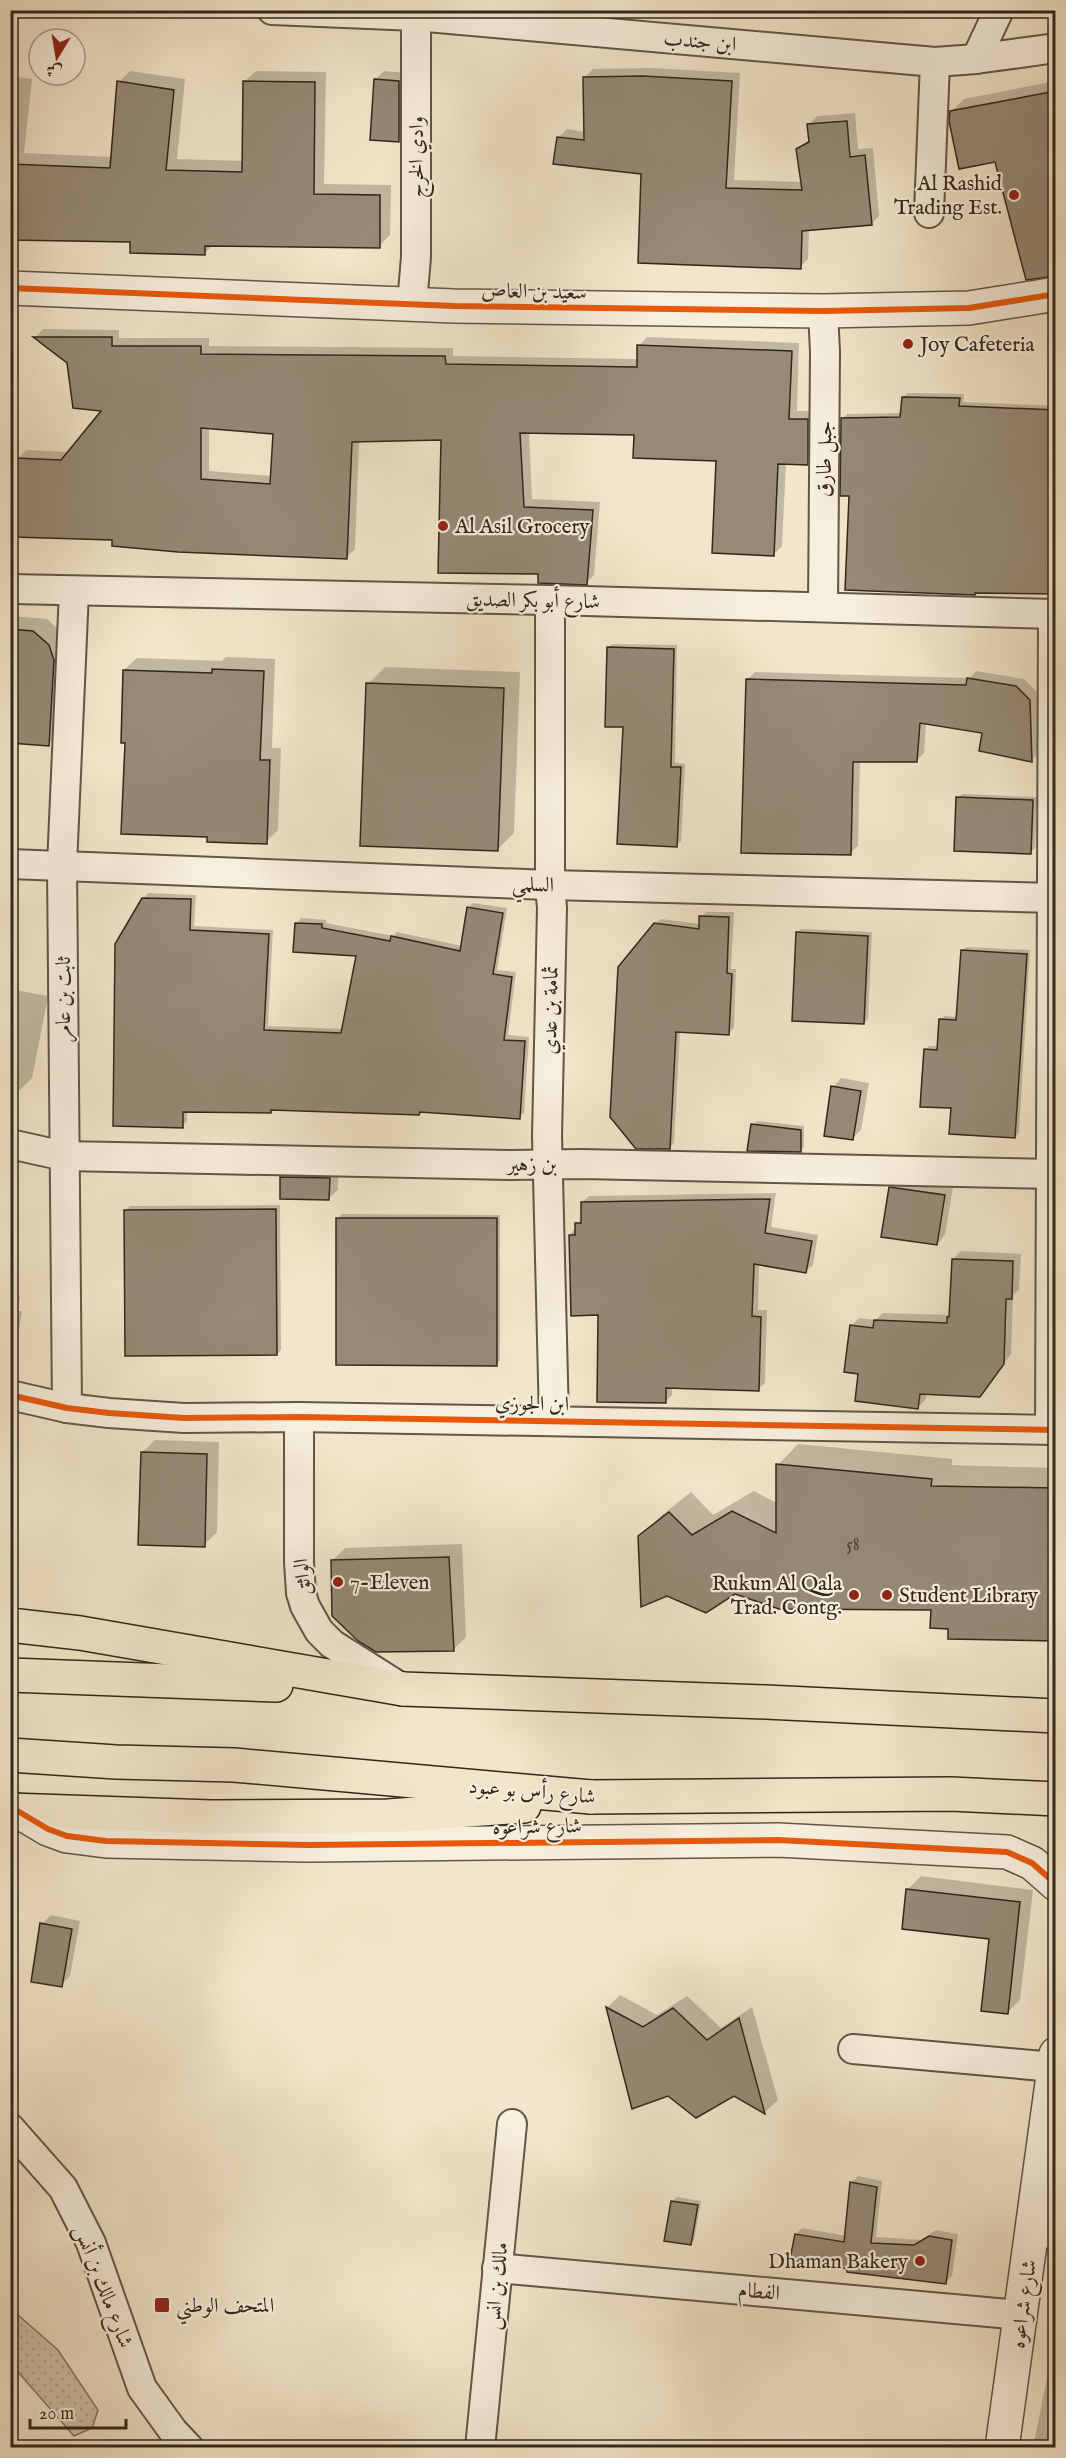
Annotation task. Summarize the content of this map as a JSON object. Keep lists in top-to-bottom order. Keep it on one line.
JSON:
{"streets":{"main road":["شارع رأس بو عبود"],"street":["ابن جندب","وادي الخرج","سعيد بن العاص","جبل طارق","شارع أبو بكر الصديق","السلمي","ثابت بن عامر","ثمامة بن عدي","بن زهير","ابن الجوزي","الواثق","شارع شراعوه","شارع مالك بن أنس","مالك بن انس","الفطام"]},"crossings":[["ابن جندب","وادي الخرج"],["وادي الخرج","سعيد بن العاص"],["سعيد بن العاص","جبل طارق"],["جبل طارق","شارع أبو بكر الصديق"],["شارع أبو بكر الصديق","ثابت بن عامر"],["شارع أبو بكر الصديق","ثمامة بن عدي"],["السلمي","ثابت بن عامر"],["السلمي","ثمامة بن عدي"],["ثابت بن عامر","بن زهير"],["ثابت بن عامر","ابن الجوزي"],["ثمامة بن عدي","بن زهير"],["ثمامة بن عدي","ابن الجوزي"],["ابن الجوزي","الواثق"],["شارع شراعوه","الفطام"],["مالك بن انس","الفطام"]],"places":{"other":["Al Rashid Trading Est.","Joy Cafeteria","Al Asil Grocery","7-Eleven","Rukun Al Qala Trad. Contg.","Student Library","Dhaman Bakery"],"transit":["المتحف الوطني"]},"house_numbers":["58"],"scale_bar":"20 m","north":"bottom"}
